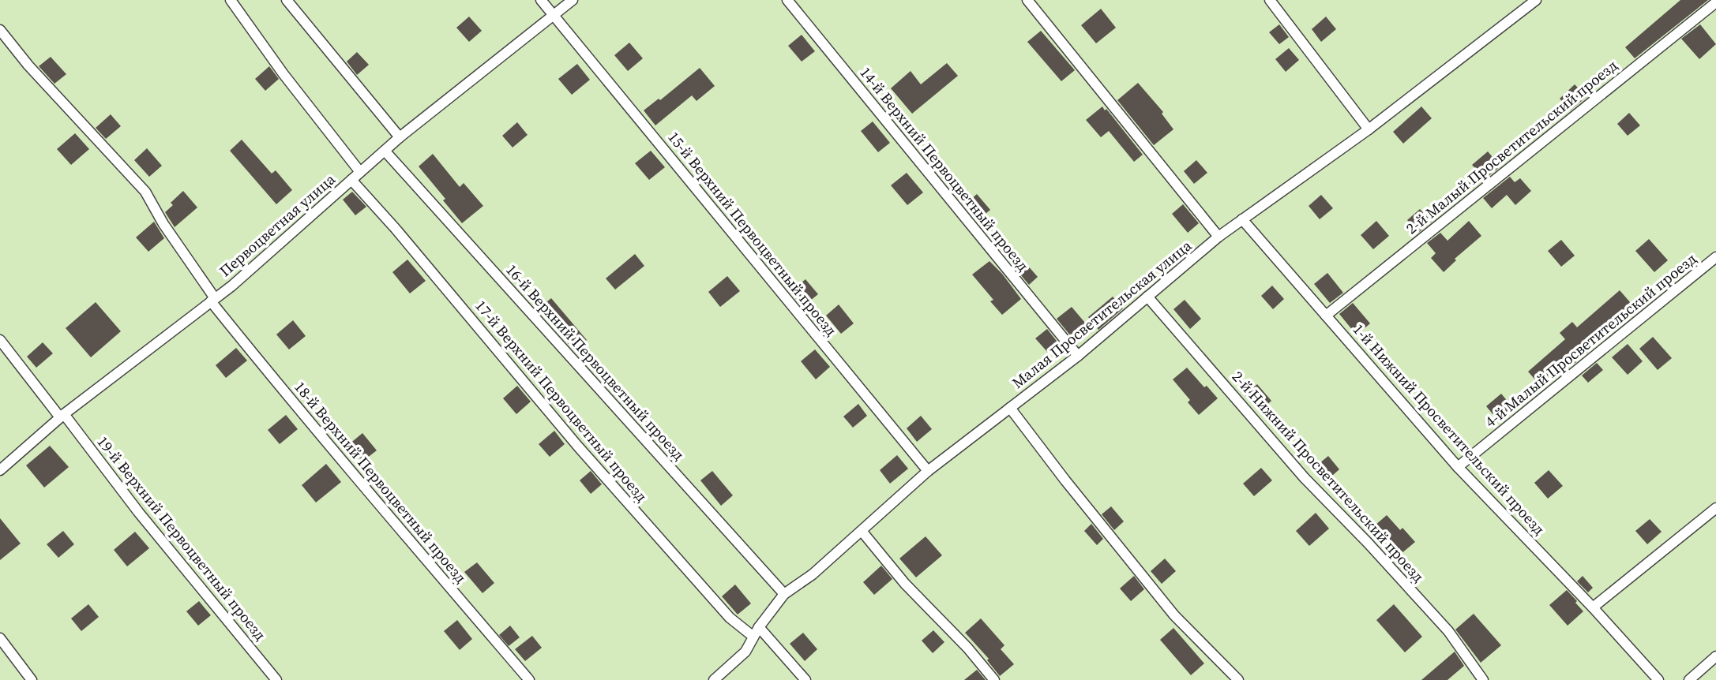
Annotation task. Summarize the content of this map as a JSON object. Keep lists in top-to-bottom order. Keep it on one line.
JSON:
{"streets":{"lane":["2-й Малый Просветительский проезд","14-й Верхний Первоцветный проезд","Первоцветная улица","15-й Верхний Первоцветный проезд","Малая Просветительская улица","4-й Малый Просветительский проезд","16-й Верхний Первоцветный проезд","17-й Верхний Первоцветный проезд","1-й Нижний Просветительский проезд","2-й Нижний Просветительский проезд","18-й Верхний Первоцветный проезд","19-й Верхний Первоцветный проезд"]},"crossings":[["2-й Малый Просветительский проезд","1-й Нижний Просветительский проезд"],["14-й Верхний Первоцветный проезд","Малая Просветительская улица"],["Первоцветная улица","15-й Верхний Первоцветный проезд"],["Первоцветная улица","16-й Верхний Первоцветный проезд"],["Первоцветная улица","17-й Верхний Первоцветный проезд"],["Первоцветная улица","18-й Верхний Первоцветный проезд"],["Первоцветная улица","19-й Верхний Первоцветный проезд"],["15-й Верхний Первоцветный проезд","Малая Просветительская улица"],["Малая Просветительская улица","16-й Верхний Первоцветный проезд"],["Малая Просветительская улица","17-й Верхний Первоцветный проезд"],["Малая Просветительская улица","1-й Нижний Просветительский проезд"],["Малая Просветительская улица","2-й Нижний Просветительский проезд"],["4-й Малый Просветительский проезд","1-й Нижний Просветительский проезд"]]}
